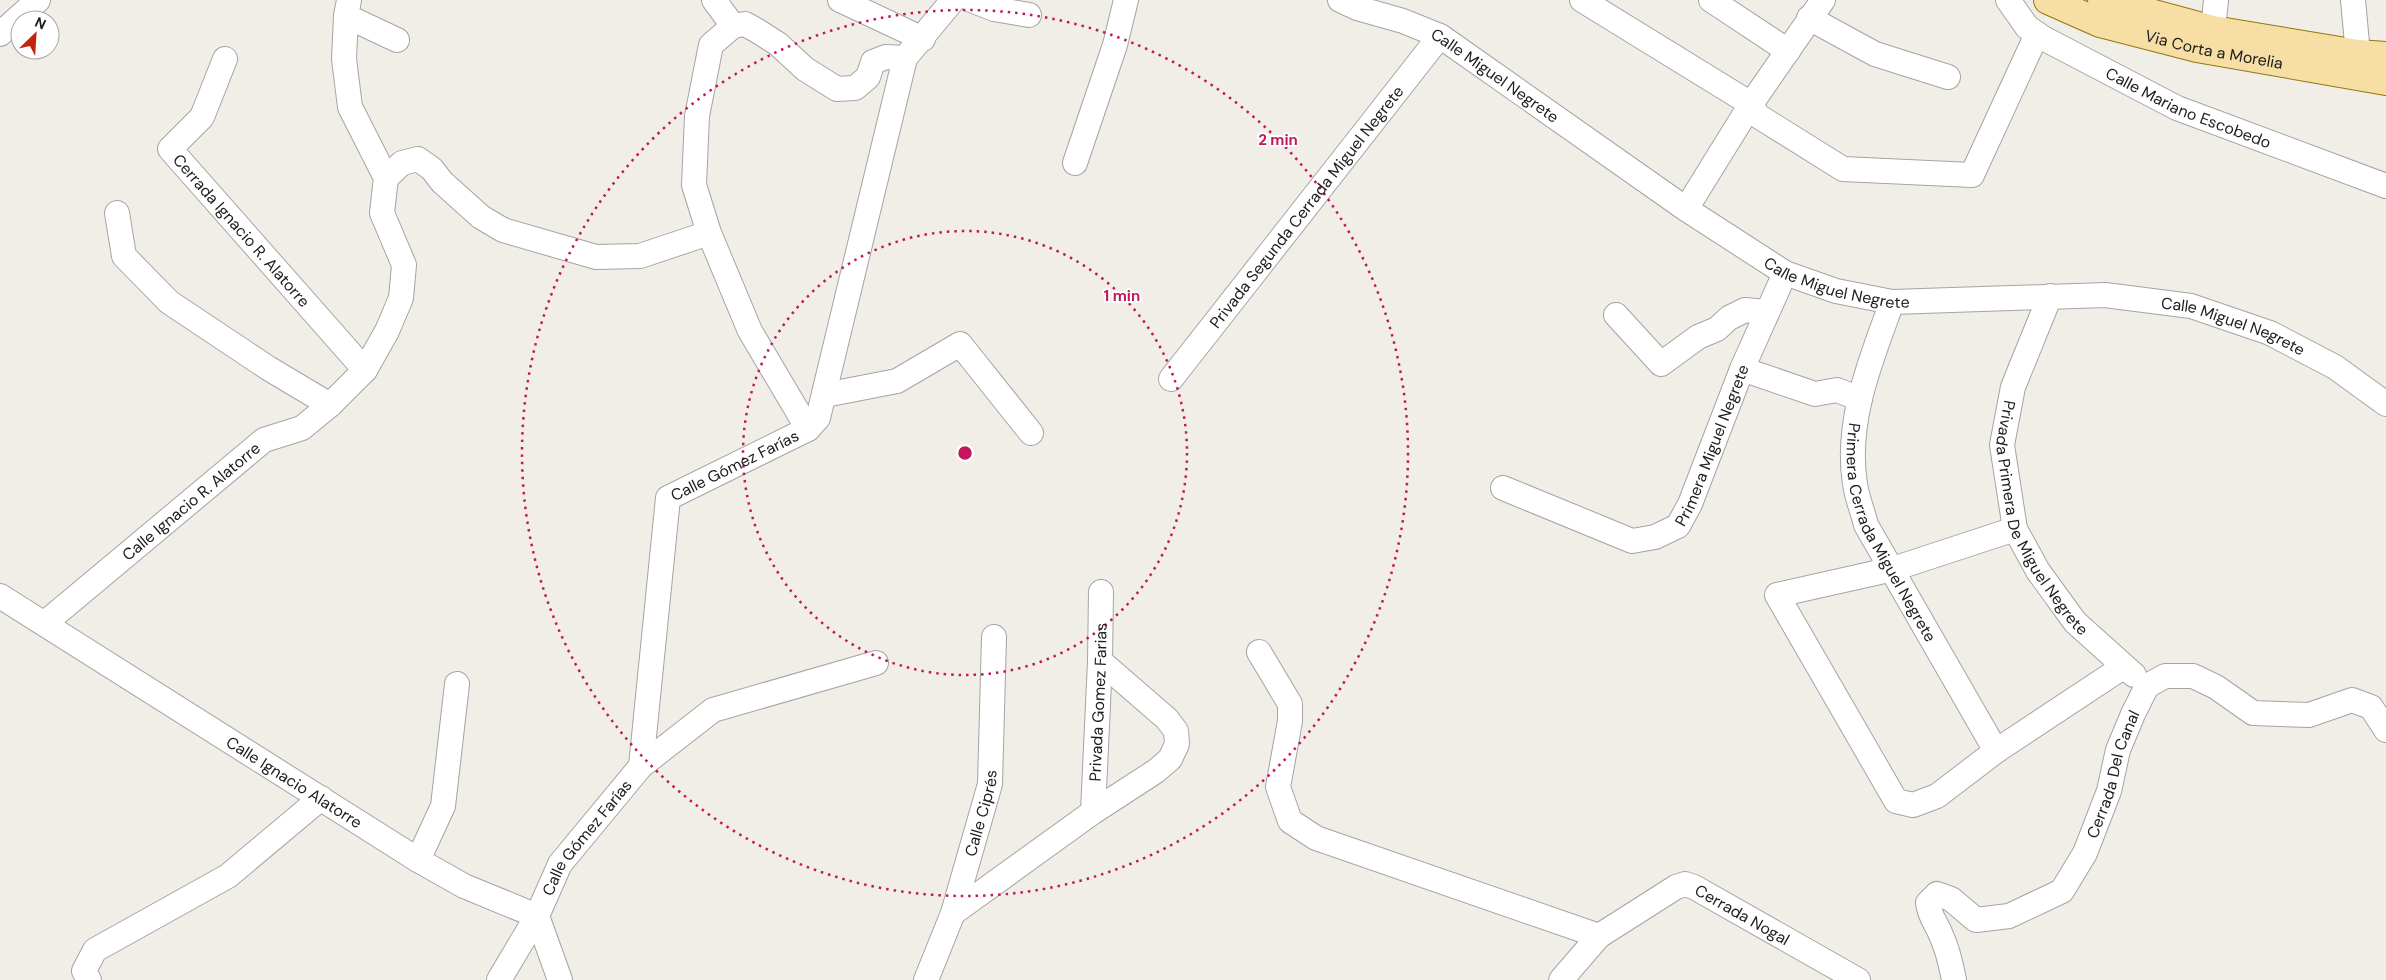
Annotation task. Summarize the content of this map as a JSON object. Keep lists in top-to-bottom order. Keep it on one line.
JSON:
{"streets":{"main road":["Via Corta a Morelia"],"street":["Calle Miguel Negrete","Calle Mariano Escobedo","Privada Segunda Cerrada Miguel Negrete","Cerrada Ignacio R. Alatorre","Primera Miguel Negrete","Calle Gómez Farías","Calle Ignacio R. Alatorre","Privada Primera De Miguel Negrete","Primera Cerrada Miguel Negrete","Privada Gomez Farias","Cerrada Del Canal","Calle Ignacio Alatorre","Calle Ciprés","Cerrada Nogal"]},"crossings":[["Calle Miguel Negrete","Privada Segunda Cerrada Miguel Negrete"],["Calle Miguel Negrete","Primera Miguel Negrete"],["Calle Miguel Negrete","Privada Primera De Miguel Negrete"],["Calle Miguel Negrete","Primera Cerrada Miguel Negrete"],["Cerrada Ignacio R. Alatorre","Calle Ignacio R. Alatorre"],["Calle Gómez Farías","Calle Ignacio Alatorre"],["Calle Ignacio R. Alatorre","Calle Ignacio Alatorre"],["Privada Primera De Miguel Negrete","Cerrada Del Canal"]],"north":"top right","rings":["2 min","1 min"]}
